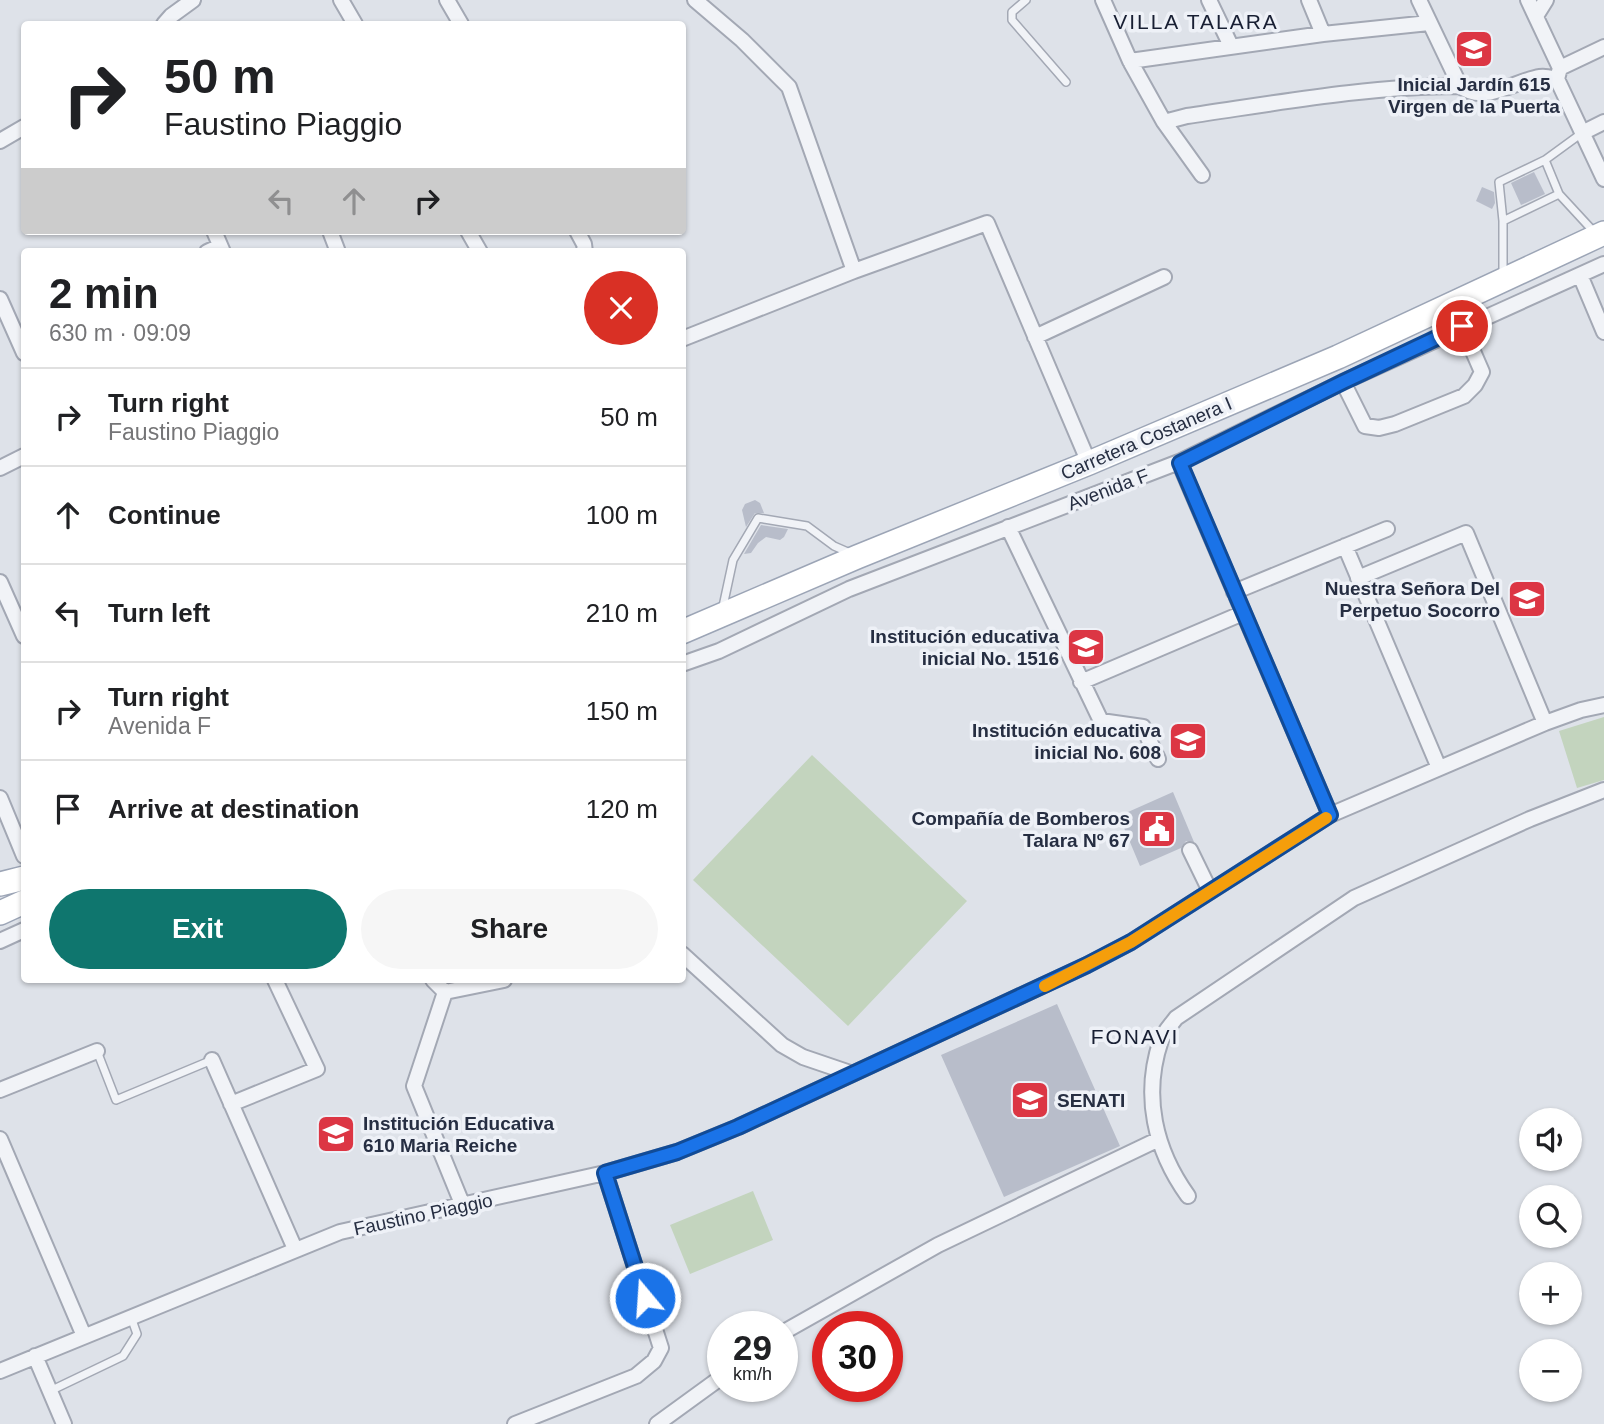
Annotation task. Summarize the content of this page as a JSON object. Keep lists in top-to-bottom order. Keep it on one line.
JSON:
{"streets":{"main road":["Carretera Costanera I"],"street":["Avenida F","Faustino Piaggio"]},"districts":["VILLA TALARA","FONAVI"],"places":{"school or university":["Inicial Jardín 615 Virgen de la Puerta","Nuestra Señora Del Perpetuo Socorro","Institución educativa inicial No. 1516","Institución educativa inicial No. 608","SENATI","Institución Educativa 610 Maria Reiche"],"public building":["Compañía de Bomberos Talara Nº 67"]},"page":{"turn":["50 m","Faustino Piaggio"],"heading":["2 min","630 m · 09:09"],"list":[{"name":"Turn right","note":"Faustino Piaggio","value":"50 m"},{"name":"Continue","value":"100 m"},{"name":"Turn left","value":"210 m"},{"name":"Turn right","note":"Avenida F","value":"150 m"},{"name":"Arrive at destination","value":"120 m"}],"buttons":["Exit","Share"],"map_buttons":["+","−"],"speed":"29 km/h","limit":"30"}}
